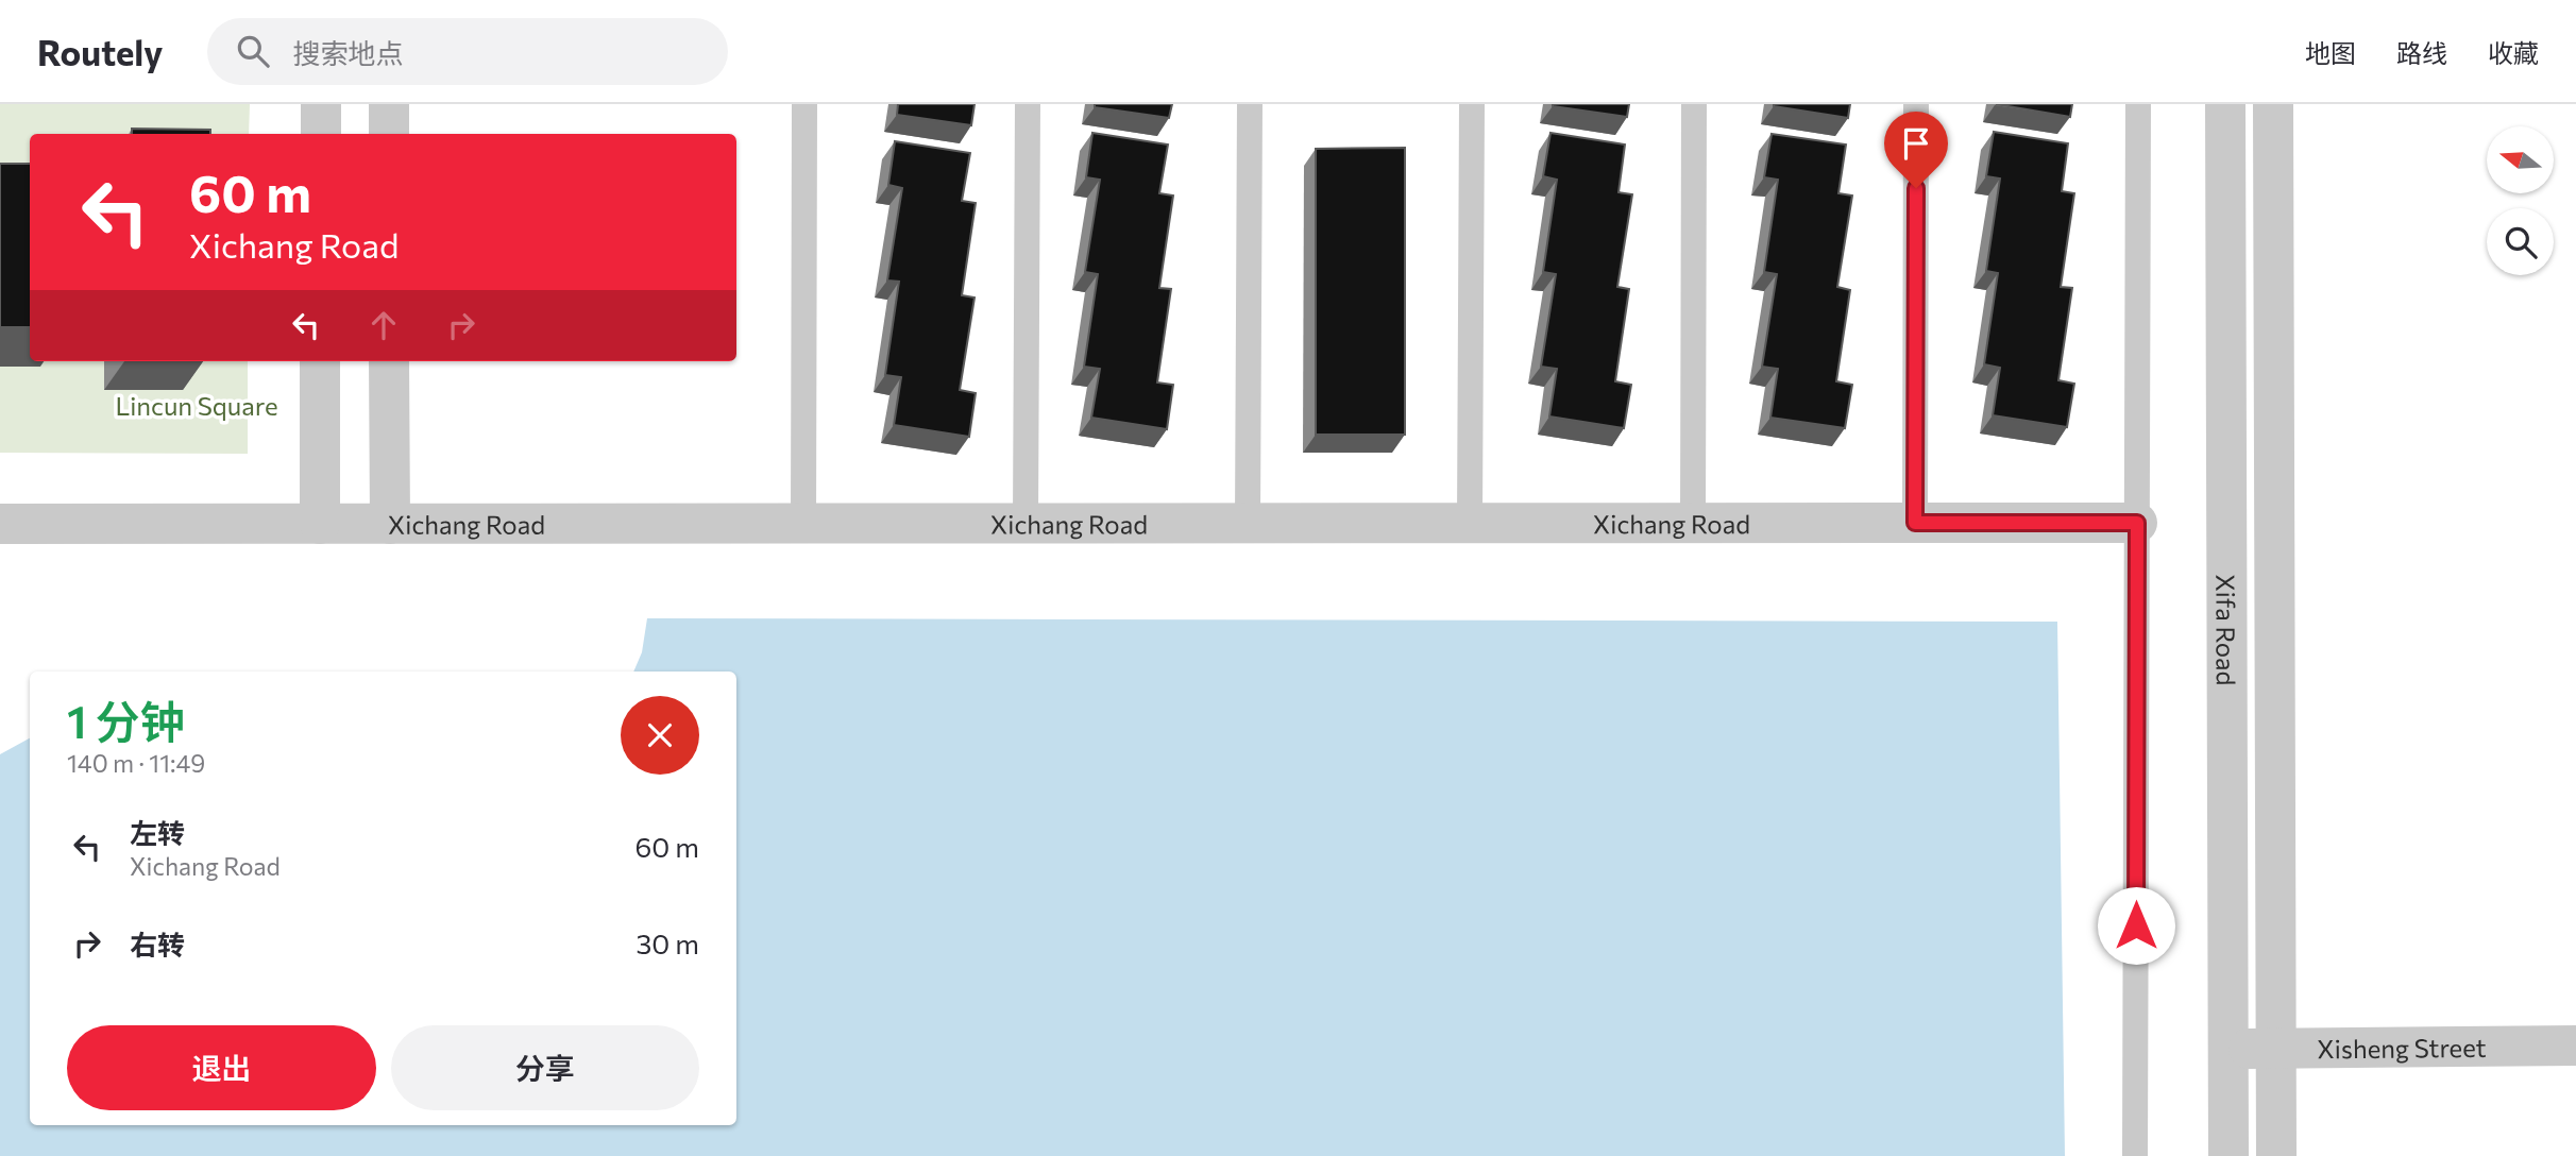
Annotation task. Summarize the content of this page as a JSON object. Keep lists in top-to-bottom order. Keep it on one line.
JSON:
{"streets":{"street":["Xichang Road","Xifa Road","Xisheng Street"]},"crossings":[["Xifa Road","Xisheng Street"]],"parks":["Lincun Square"],"north":"left","page":{"header":"Routely","search":"搜索地点","nav":["地图","路线","收藏"],"turn":["60 m","Xichang Road"],"heading":["1 分钟","140 m · 11:49"],"list":[{"name":"左转","note":"Xichang Road","value":"60 m"},{"name":"右转","value":"30 m"}],"buttons":["退出","分享"]}}
